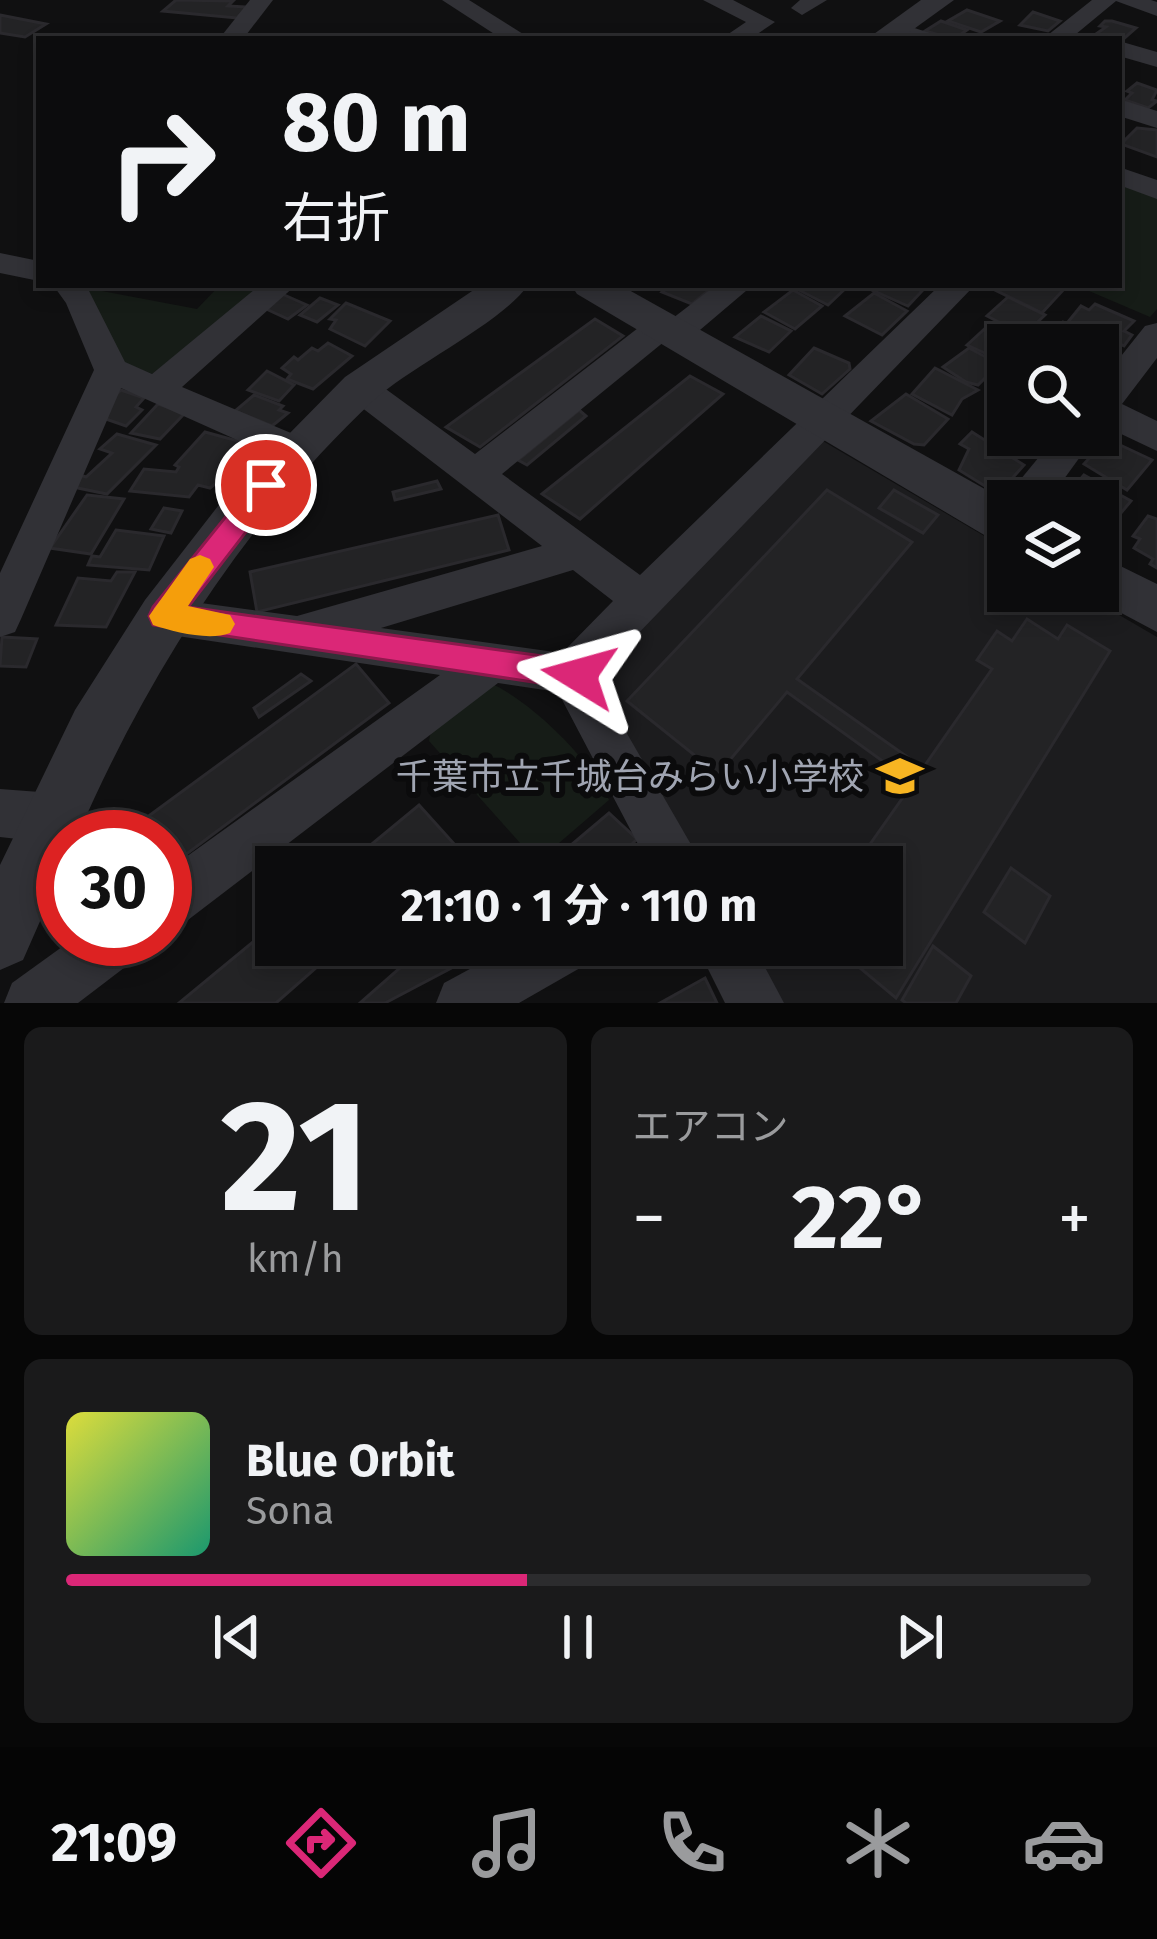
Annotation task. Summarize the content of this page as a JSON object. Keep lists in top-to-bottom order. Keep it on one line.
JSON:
{"places":{"school or university":["千葉市立千城台みらい小学校"]},"page":{"turn":["80 m","右折"],"limit":"30","trip":"21:10 · 1 分 · 110 m","tile":[["21","km/h"],"エアコン"],"heat":["−","22°","+"],"song":["Blue Orbit","Sona"],"tabs":"21:09"}}
